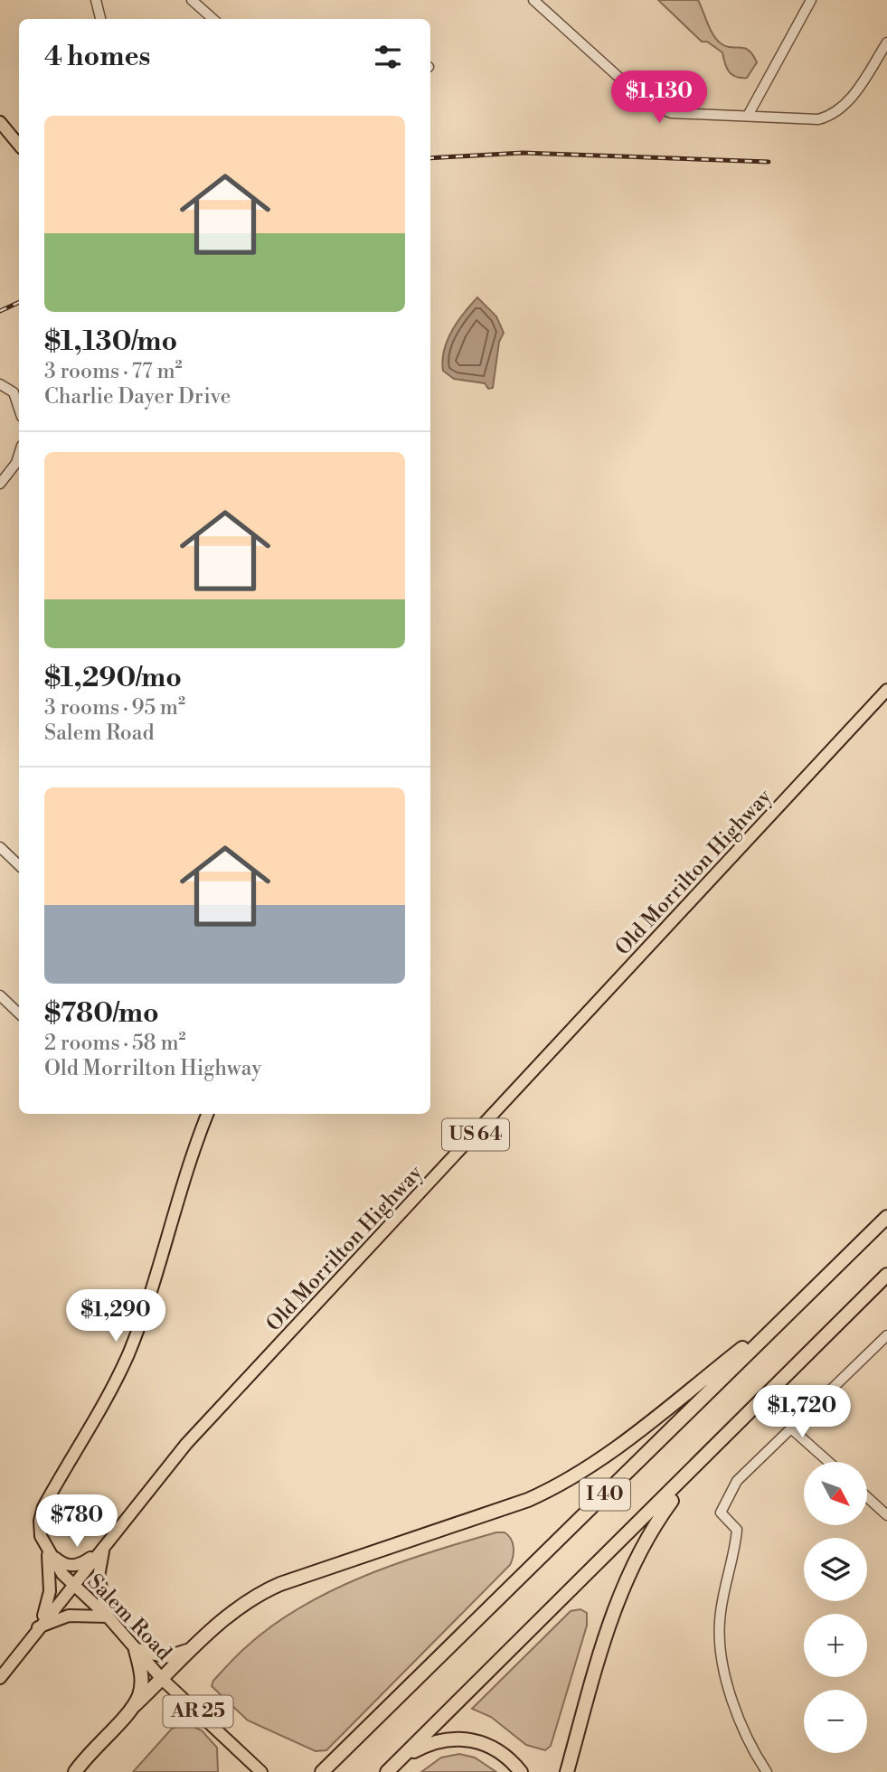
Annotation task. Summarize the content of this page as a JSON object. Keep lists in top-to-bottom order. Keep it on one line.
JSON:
{"streets":{"highway":["I 40"],"main road":["Old Morrilton Highway","US 64","Salem Road","AR 25"]},"crossings":[["Old Morrilton Highway","Salem Road"]],"north":"bottom right","page":{"heading":"4 homes","price":["$1,130","$1,290","$1,720","$780"],"list":[{"name":"$1,130/mo","note":"3 rooms · 77 m² · Charlie Dayer Drive"},{"name":"$1,290/mo","note":"3 rooms · 95 m² · Salem Road"},{"name":"$780/mo","note":"2 rooms · 58 m² · Old Morrilton Highway"}],"map_buttons":["+","−"]}}
